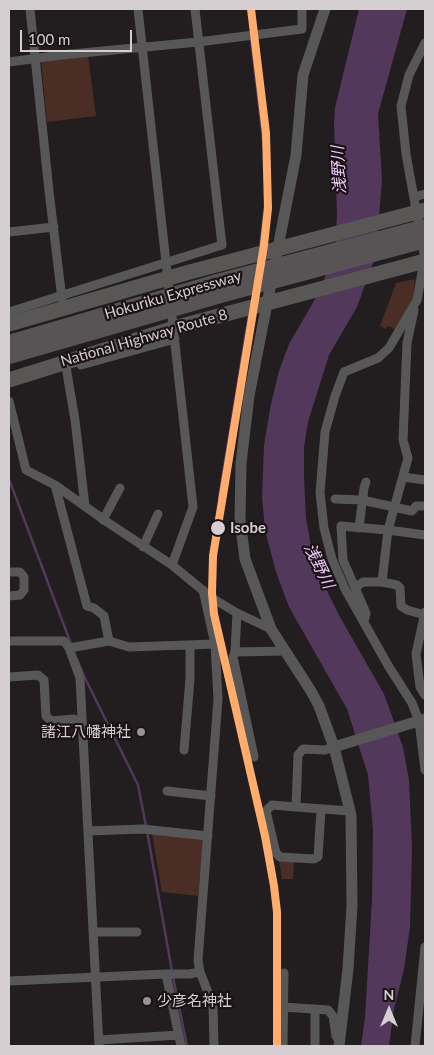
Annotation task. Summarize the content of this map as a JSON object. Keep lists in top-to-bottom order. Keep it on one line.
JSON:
{"streets":{"highway":["Hokuriku Expressway","National Highway Route 8"]},"water":["浅野川"],"places":["Isobe","諸江八幡神社","少彦名神社"],"scale_bar":"100 m","north":"top"}
